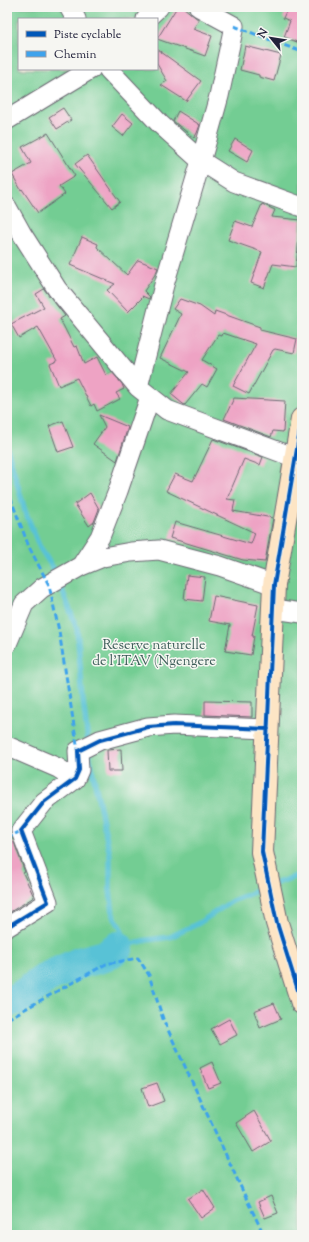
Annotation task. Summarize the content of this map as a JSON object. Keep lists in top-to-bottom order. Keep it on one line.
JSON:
{"parks":["Réserve naturelle de l'ITAV (Ngengere"],"legend":["Piste cyclable","Chemin"],"north":"top left"}
